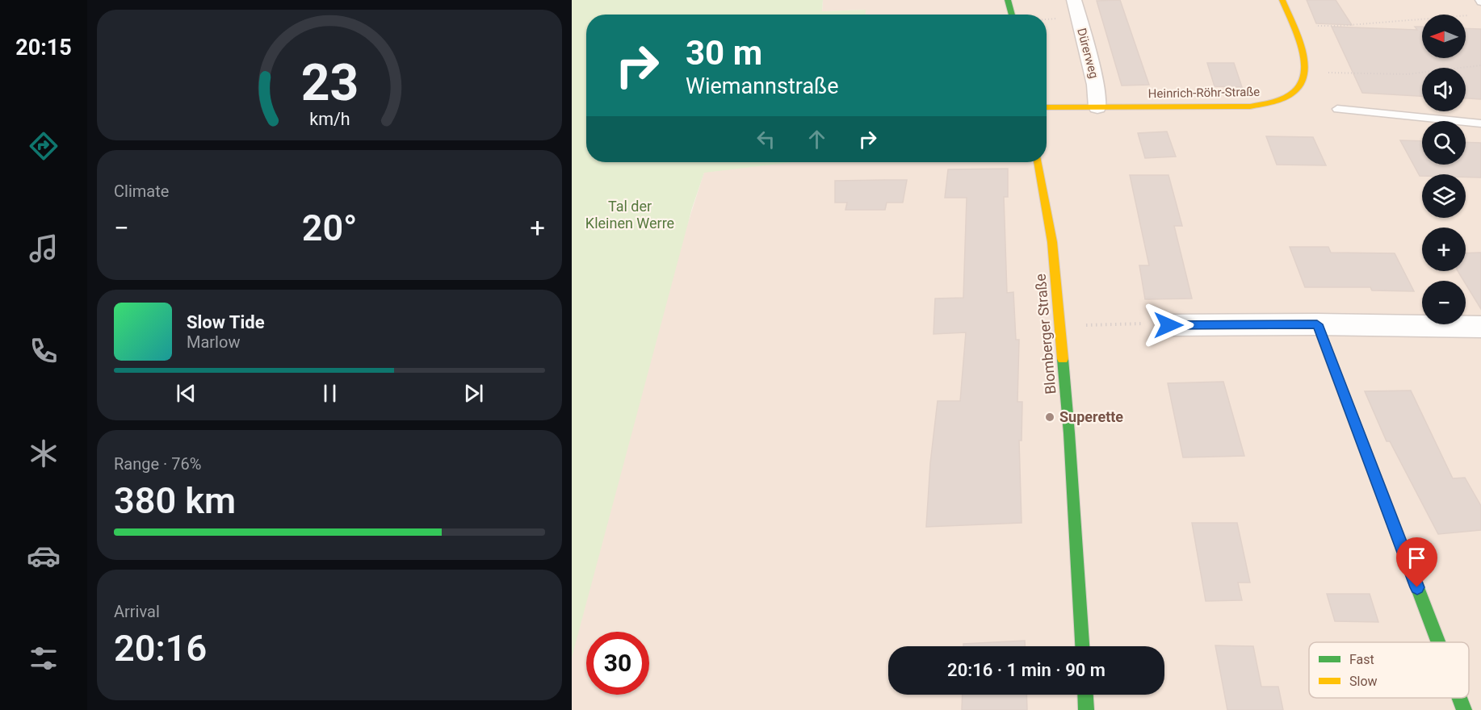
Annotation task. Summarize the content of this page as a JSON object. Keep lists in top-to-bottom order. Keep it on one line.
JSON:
{"streets":{"street":["Dürerweg","Heinrich-Röhr-Straße","Blomberger Straße"]},"crossings":[["Dürerweg","Heinrich-Röhr-Straße"]],"parks":["Tal der Kleinen Werre"],"places":["Superette"],"legend":["Fast","Slow"],"north":"left","page":{"tabs":"20:15","map_buttons":["+","−"],"turn":["30 m","Wiemannstraße"],"tile":["Climate",["Range · 76%","380 km"],["Arrival","20:16"]],"heat":["−","20°","+"],"song":["Slow Tide","Marlow"],"limit":"30","trip":"20:16 · 1 min · 90 m","gauge":["23","km/h"]}}
